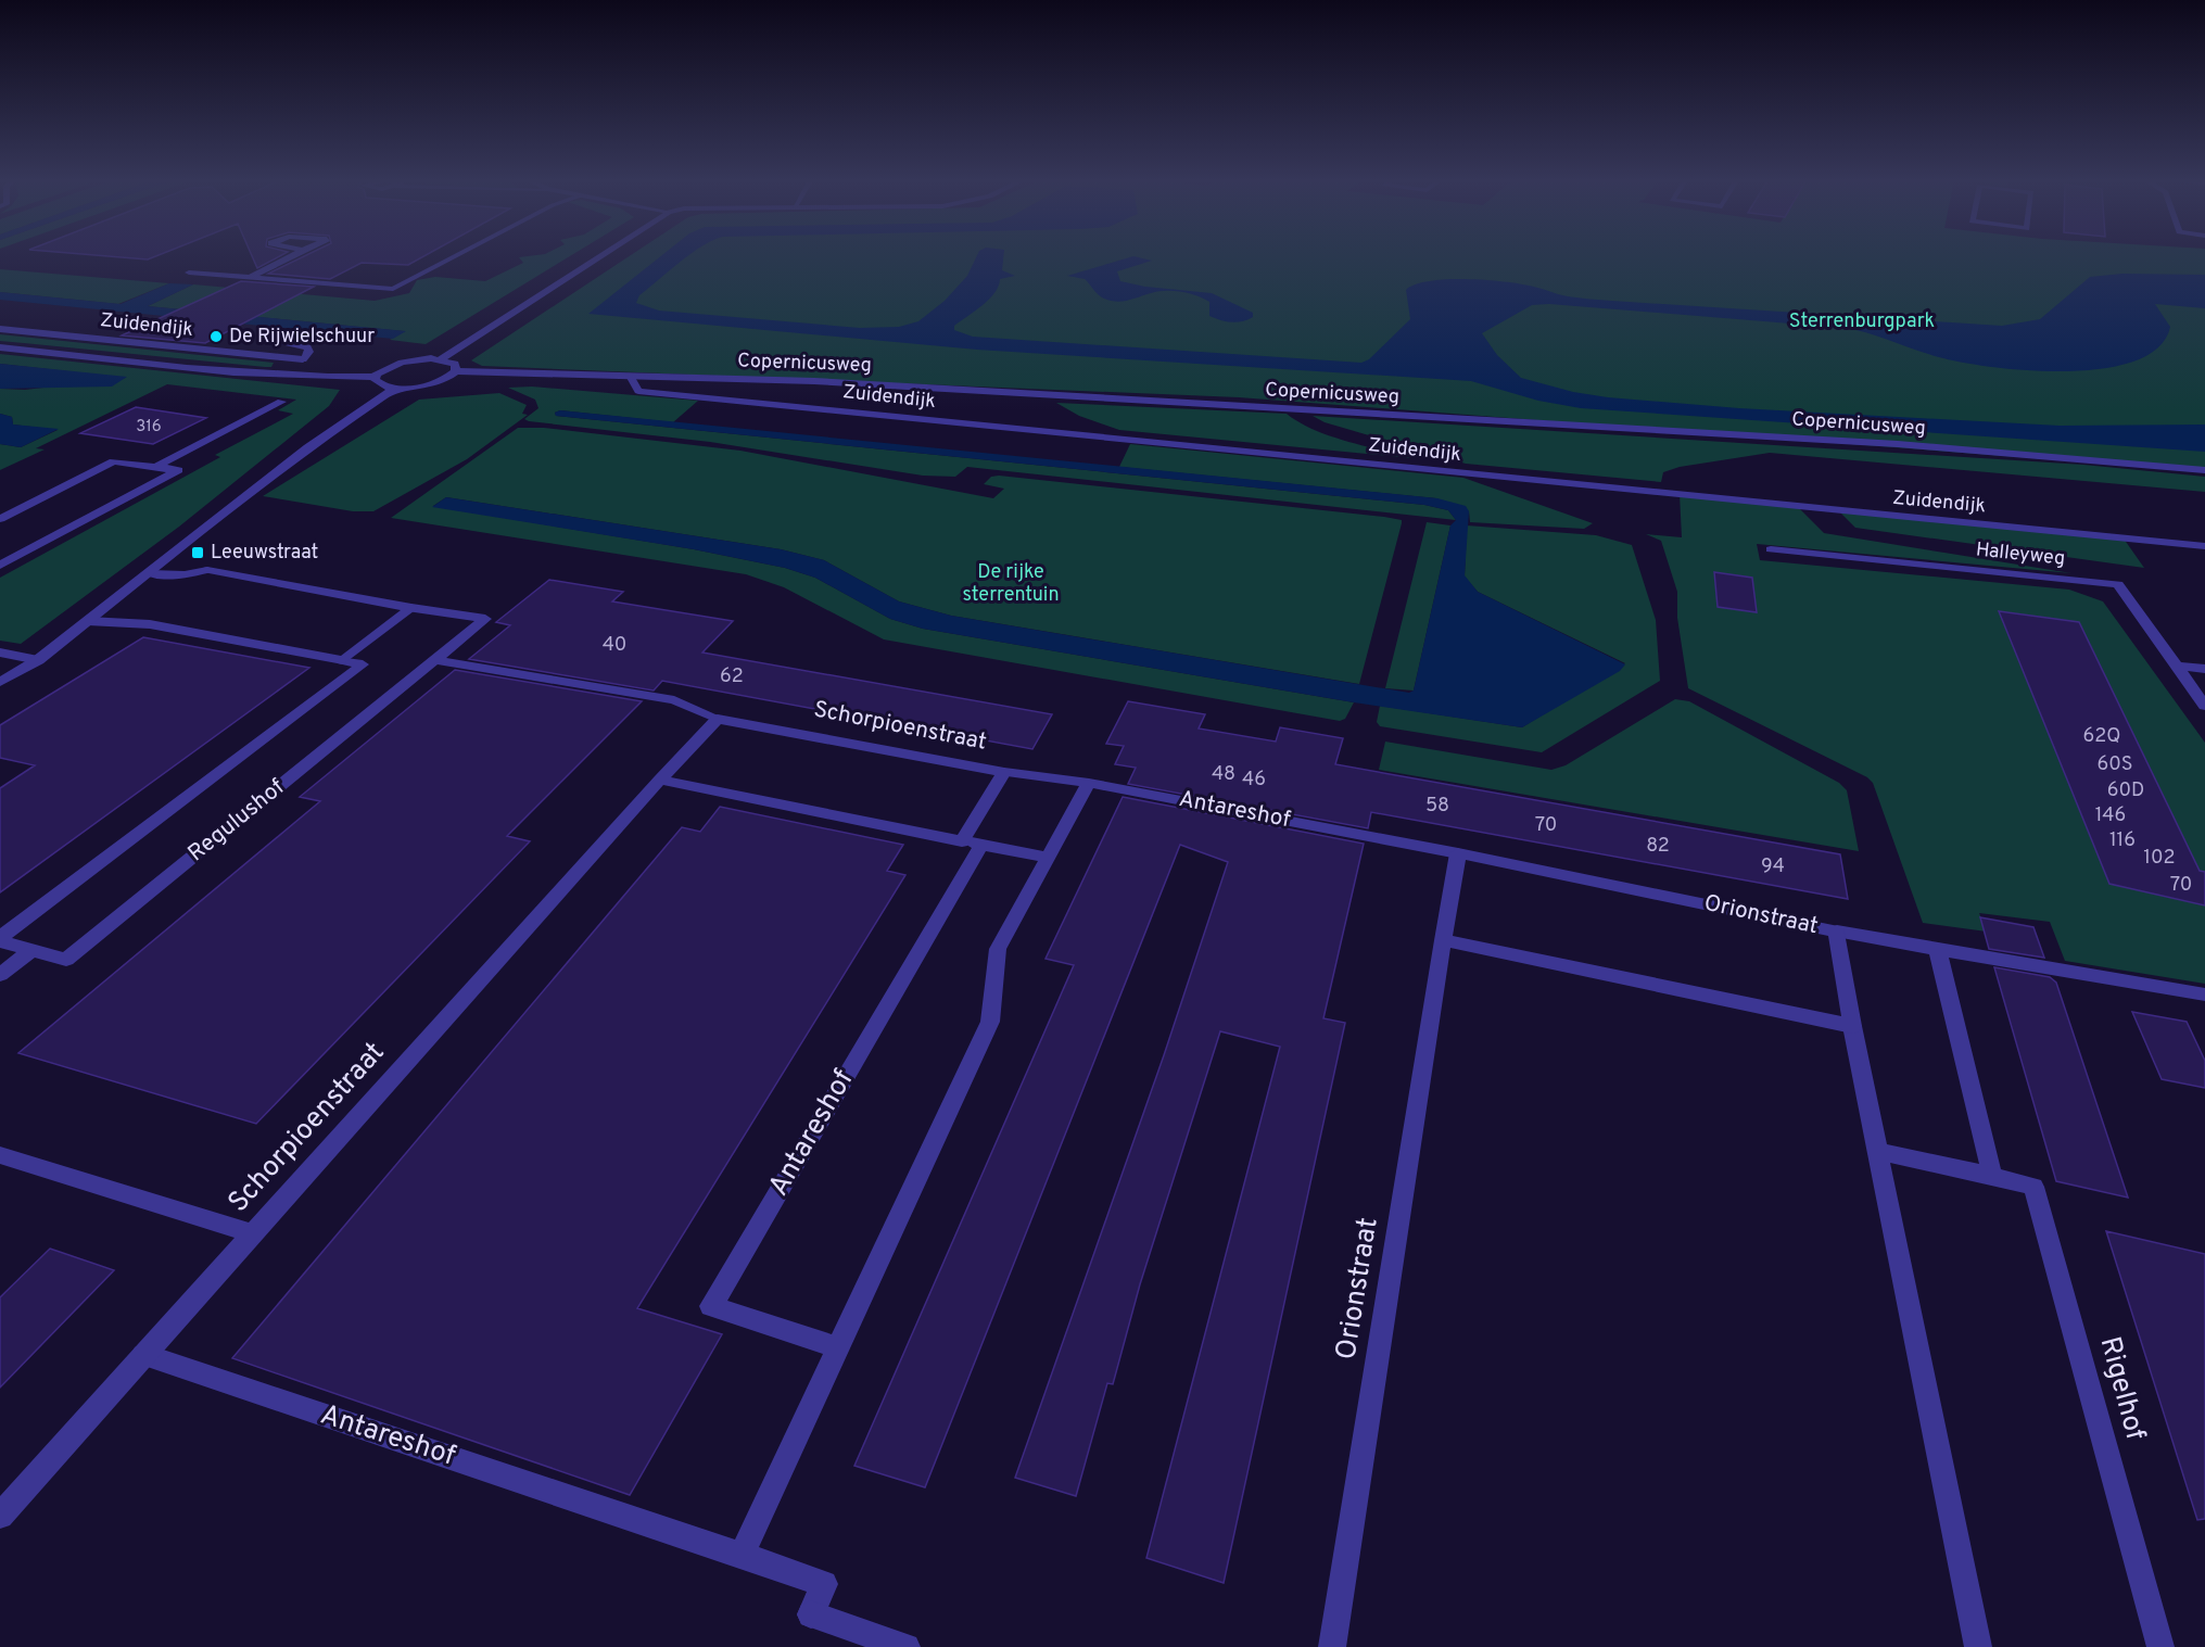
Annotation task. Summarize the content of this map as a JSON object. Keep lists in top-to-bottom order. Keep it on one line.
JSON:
{"streets":{"street":["Zuidendijk","Copernicusweg","Halleyweg","Schorpioenstraat","Antareshof","Regulushof","Orionstraat","Rigelhof"]},"crossings":[["Zuidendijk","Copernicusweg"],["Schorpioenstraat","Antareshof"],["Antareshof","Orionstraat"]],"parks":["Sterrenburgpark","De rijke sterrentuin"],"places":{"other":["De Rijwielschuur"],"transit":["Leeuwstraat"]},"house_numbers":["316","40","62","62Q","60S","48","46","60D","58","146","70","116","82","102","94","70"]}
